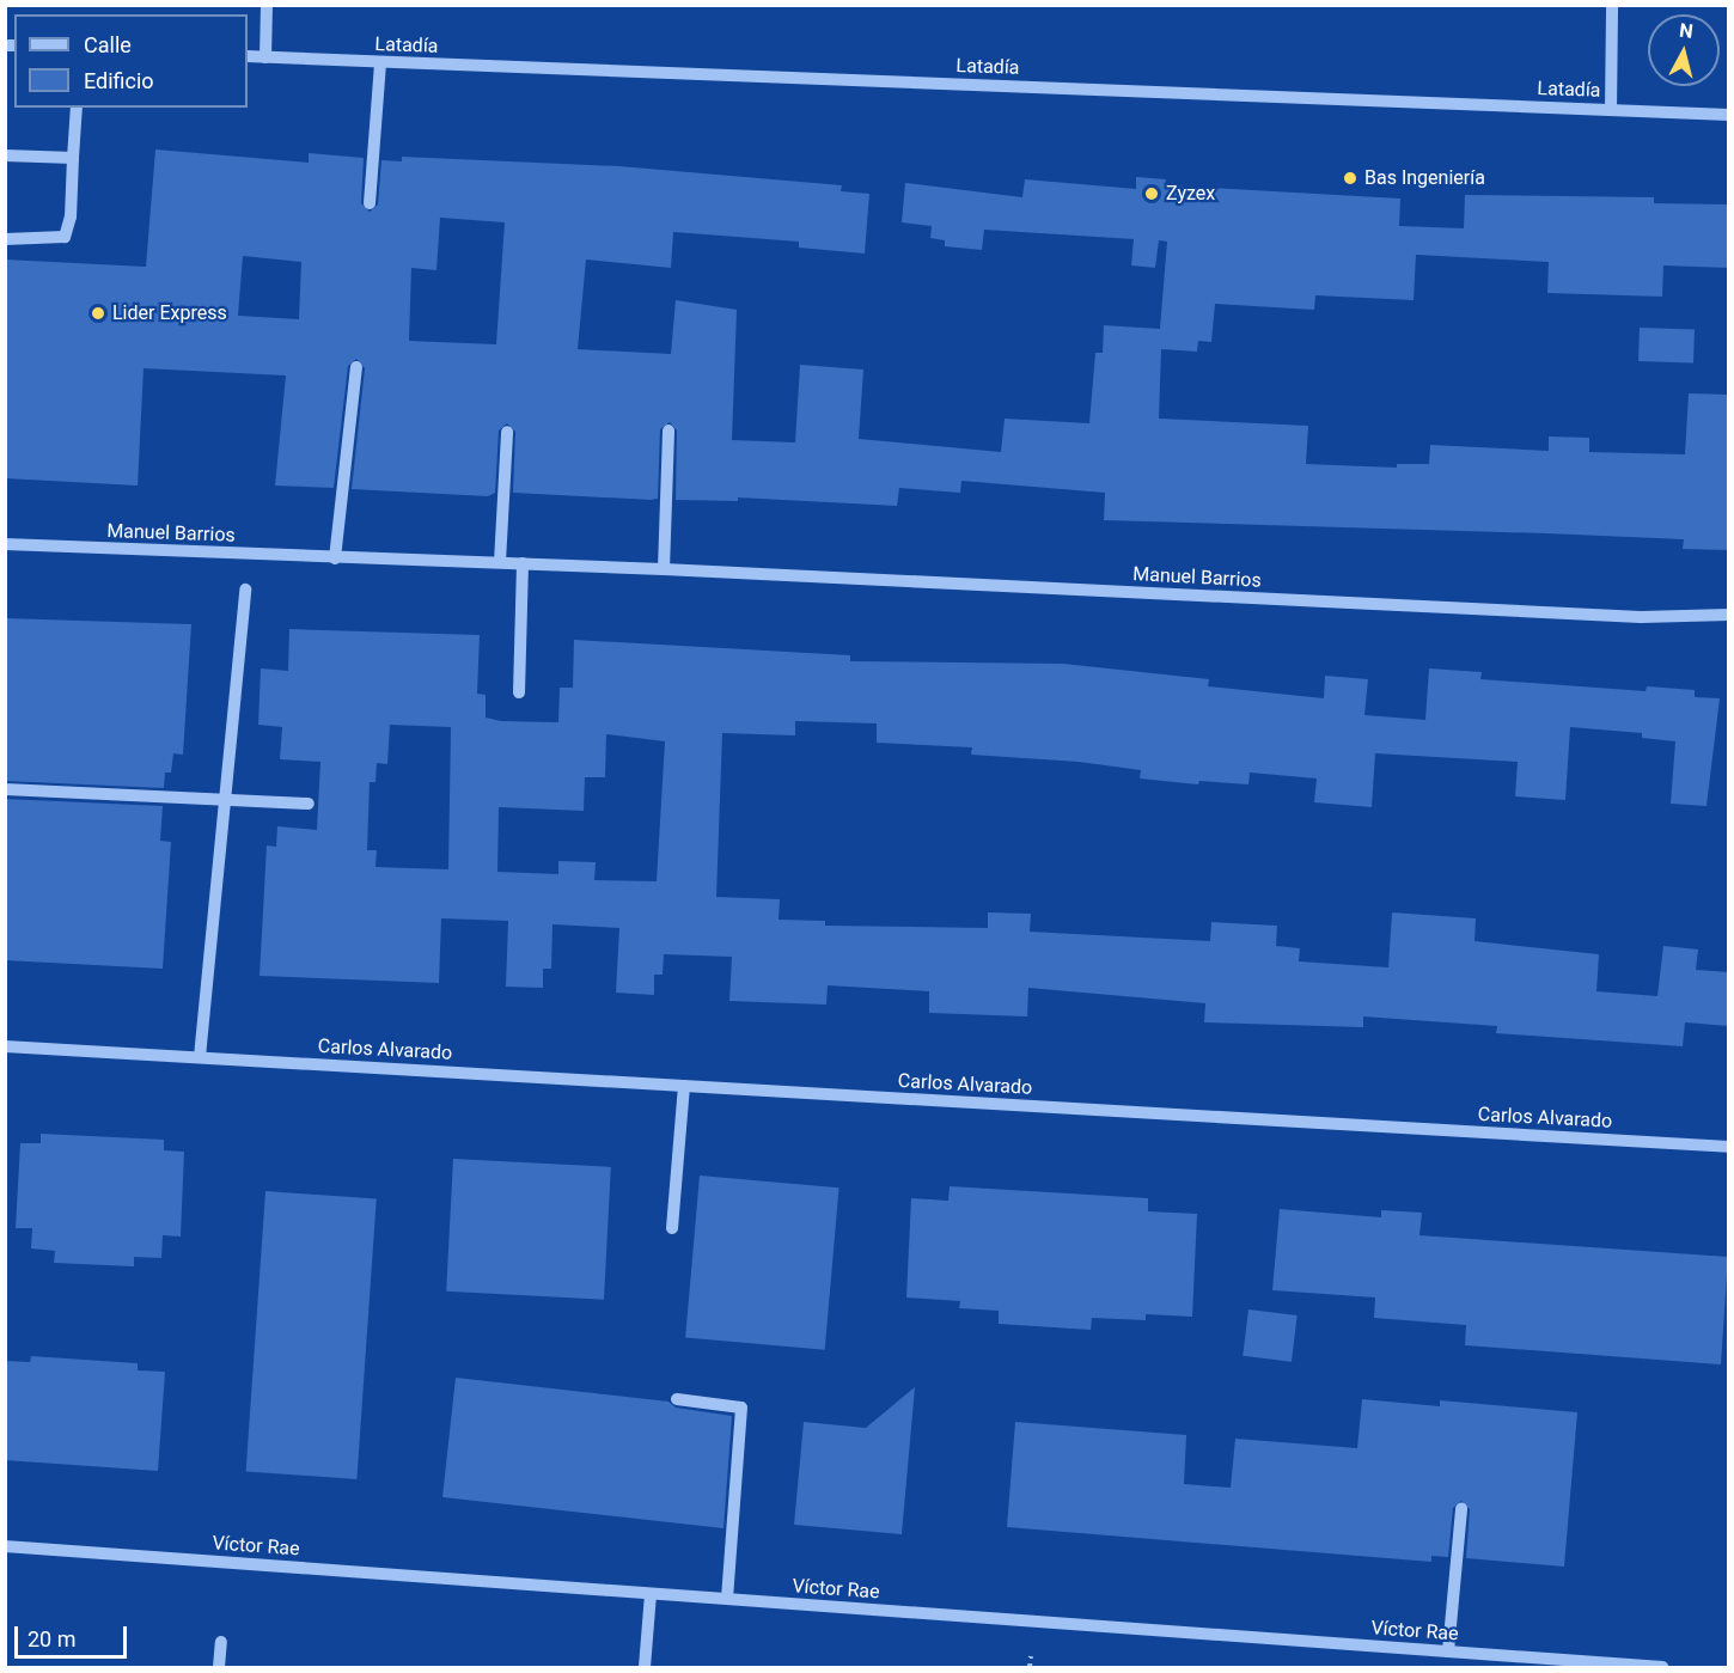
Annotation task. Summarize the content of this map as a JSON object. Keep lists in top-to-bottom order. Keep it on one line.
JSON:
{"streets":{"street":["Latadía","Manuel Barrios","Carlos Alvarado","Víctor Rae"]},"places":["Bas Ingeniería","Zyzex","Lider Express"],"legend":["Calle","Edificio"],"scale_bar":"20 m","north":"top"}
